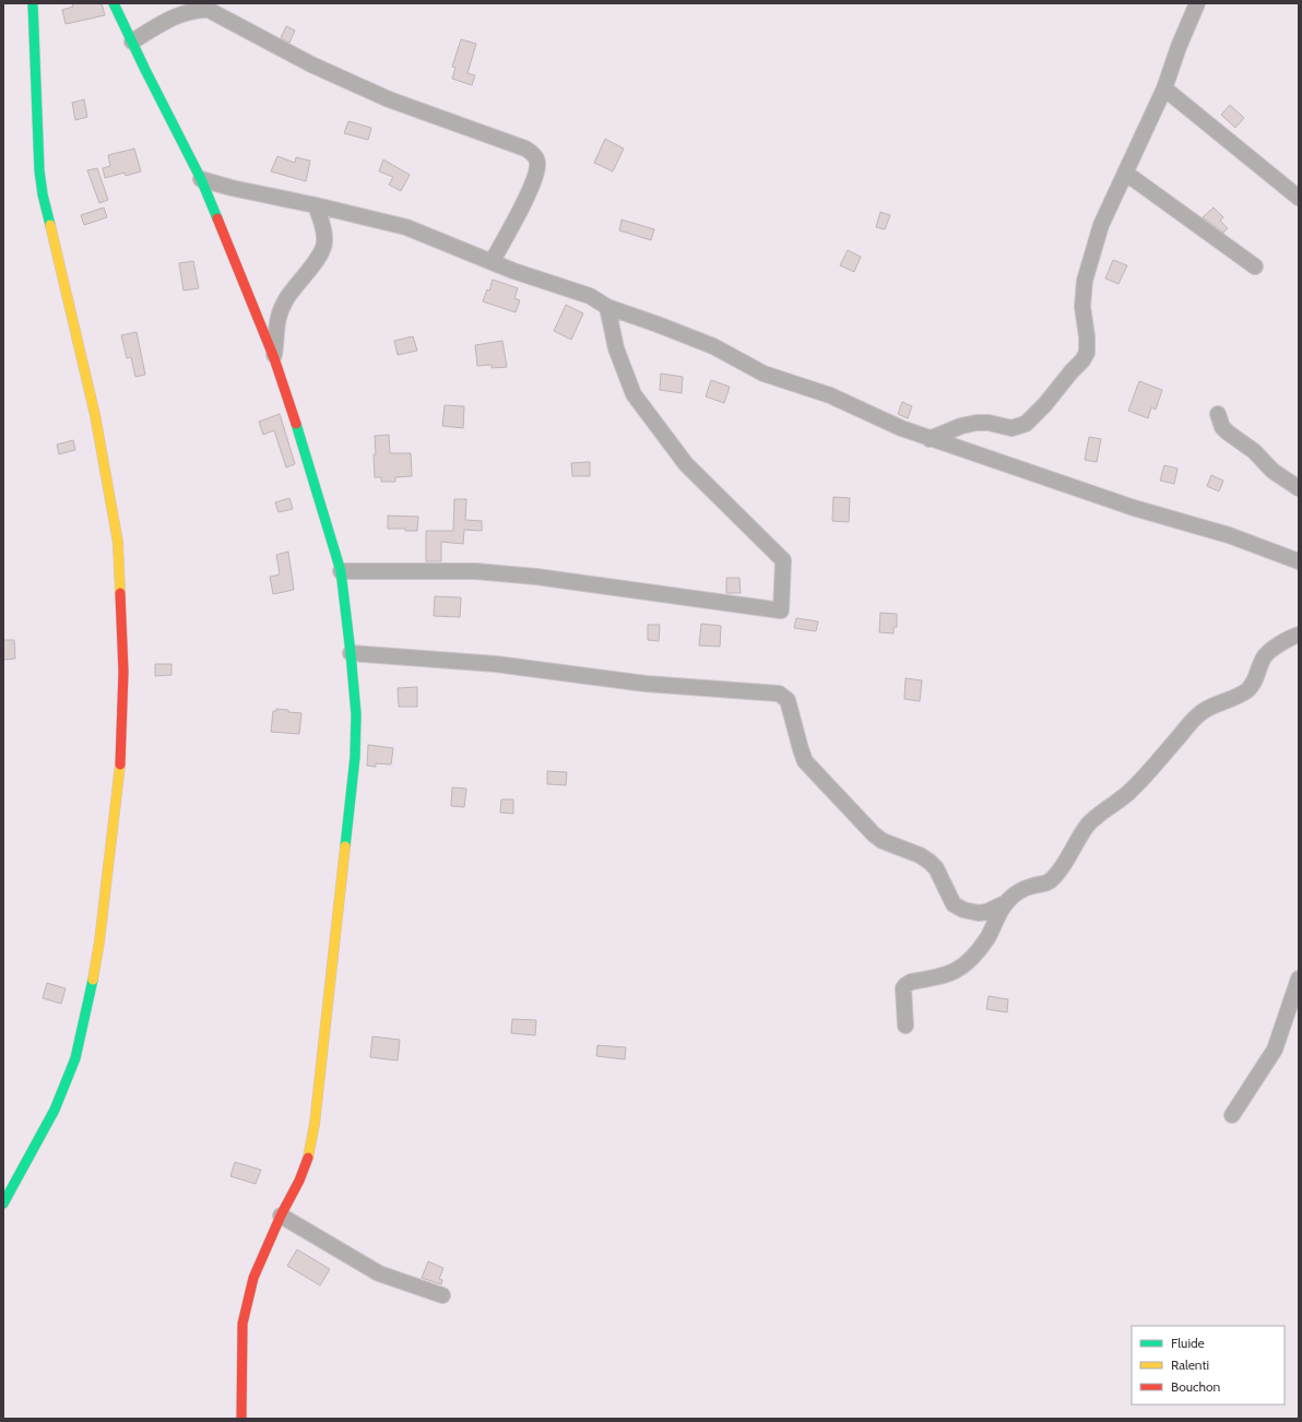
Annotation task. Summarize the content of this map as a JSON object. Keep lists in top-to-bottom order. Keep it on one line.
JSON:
{"legend":["Fluide","Ralenti","Bouchon"]}
